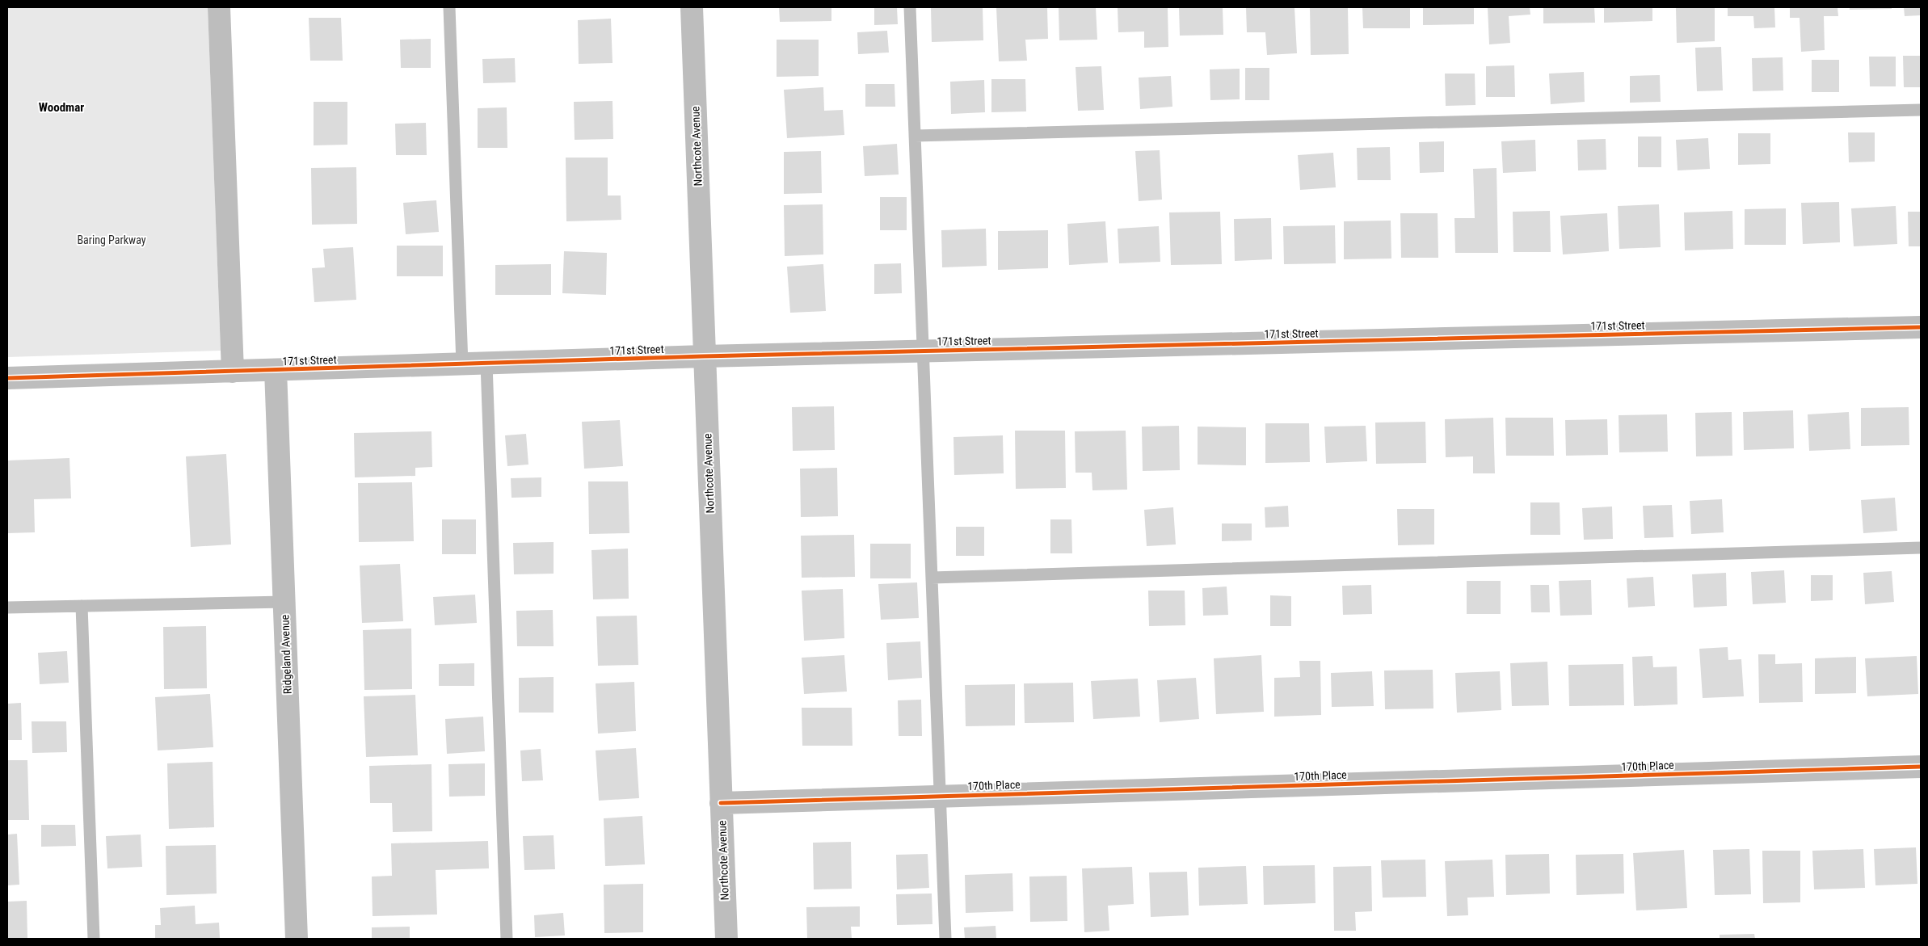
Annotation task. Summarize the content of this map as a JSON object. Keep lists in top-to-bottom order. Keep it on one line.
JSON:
{"streets":{"street":["Northcote Avenue","171st Street","Ridgeland Avenue","170th Place"]},"crossings":[["Northcote Avenue","171st Street"],["Northcote Avenue","170th Place"],["171st Street","Ridgeland Avenue"]],"districts":["Woodmar"],"parks":["Baring Parkway"]}
